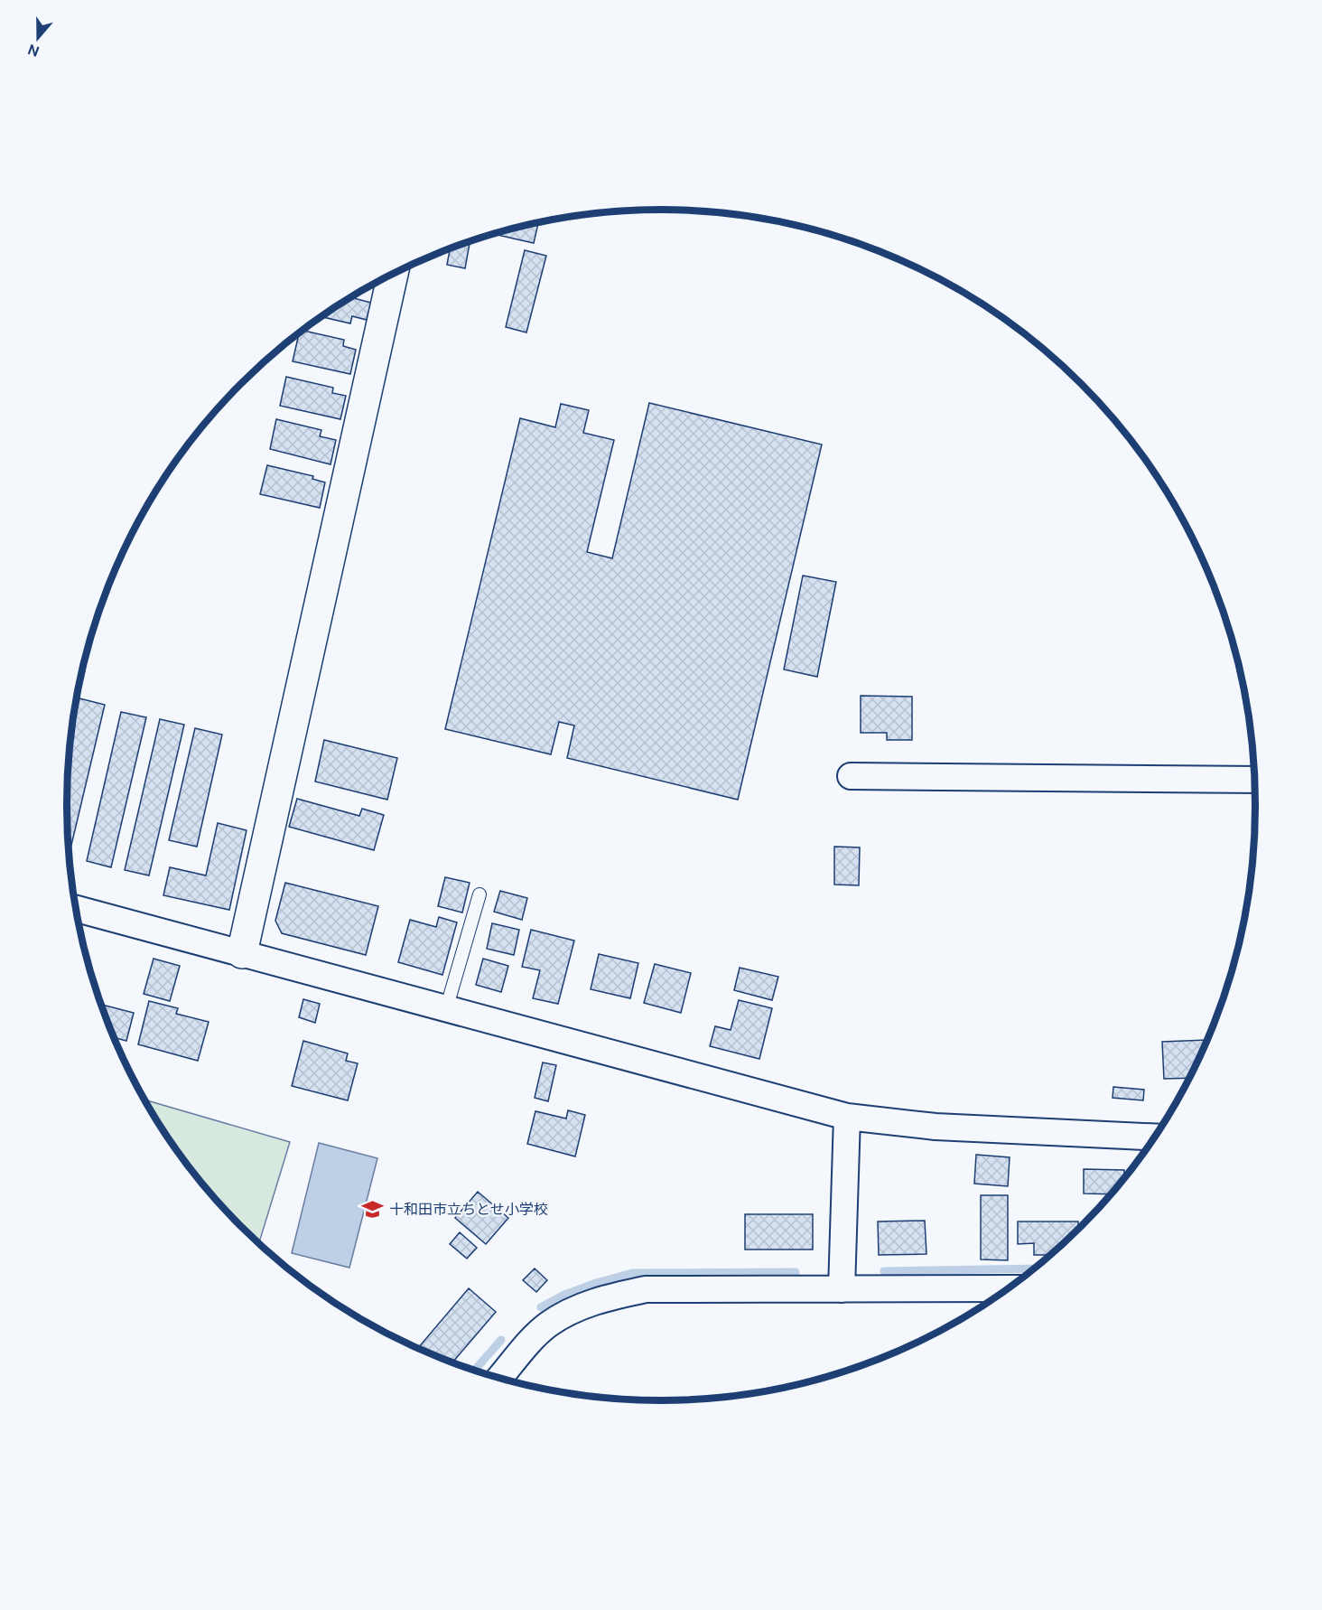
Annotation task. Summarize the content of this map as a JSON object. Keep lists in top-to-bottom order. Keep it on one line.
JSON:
{"places":{"school or university":["十和田市立ちとせ小学校"]},"north":"bottom"}
